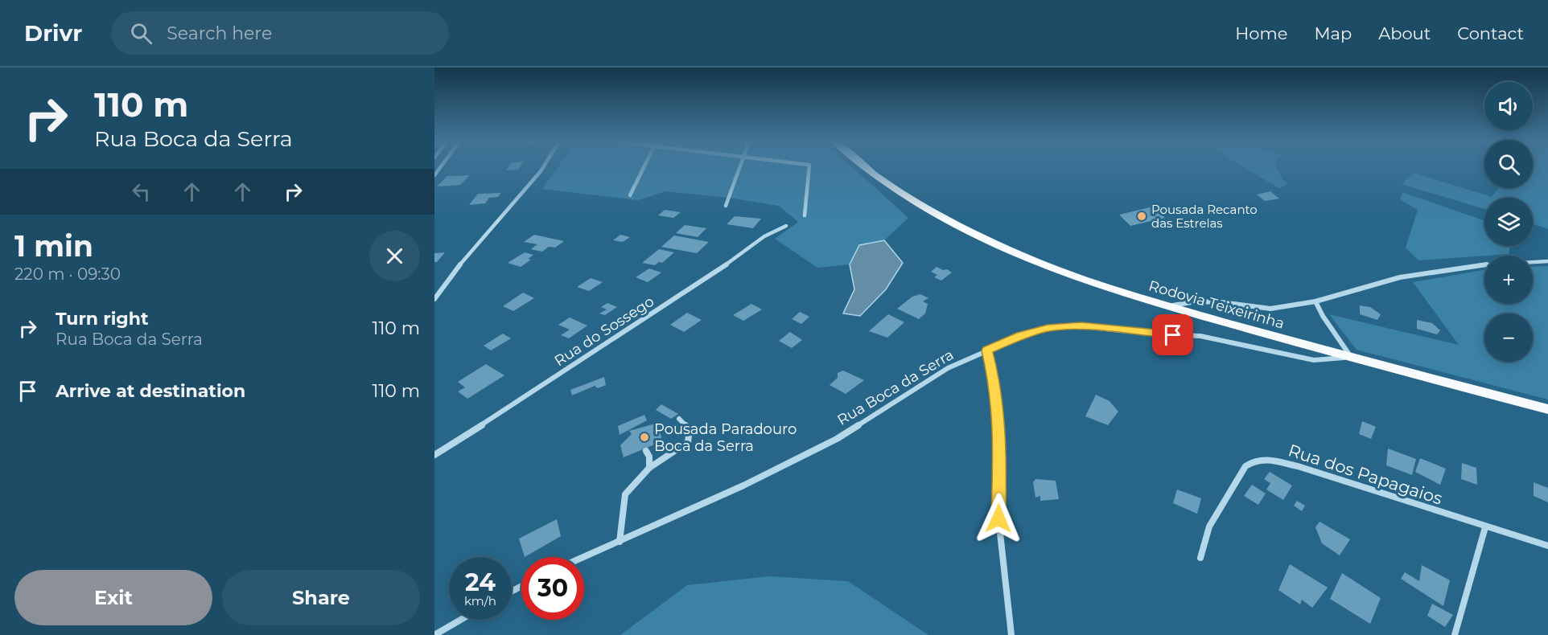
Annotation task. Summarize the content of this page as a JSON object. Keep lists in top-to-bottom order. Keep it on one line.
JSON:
{"streets":{"main road":["Rodovia Teixeirinha"],"street":["Rua do Sossego","Rua Boca da Serra","Rua dos Papagaios"]},"crossings":[["Rodovia Teixeirinha","Rua Boca da Serra"]],"places":["Pousada Recanto das Estrelas","Pousada Paradouro Boca da Serra"],"page":{"header":"Drivr","search":"Search here","nav":["Home","Map","About","Contact"],"turn":["110 m","Rua Boca da Serra"],"map_buttons":["+","−"],"heading":["1 min","220 m · 09:30"],"list":[{"name":"Turn right","note":"Rua Boca da Serra","value":"110 m"},{"name":"Arrive at destination","value":"110 m"}],"speed":"24 km/h","limit":"30","buttons":["Exit","Share"]}}
